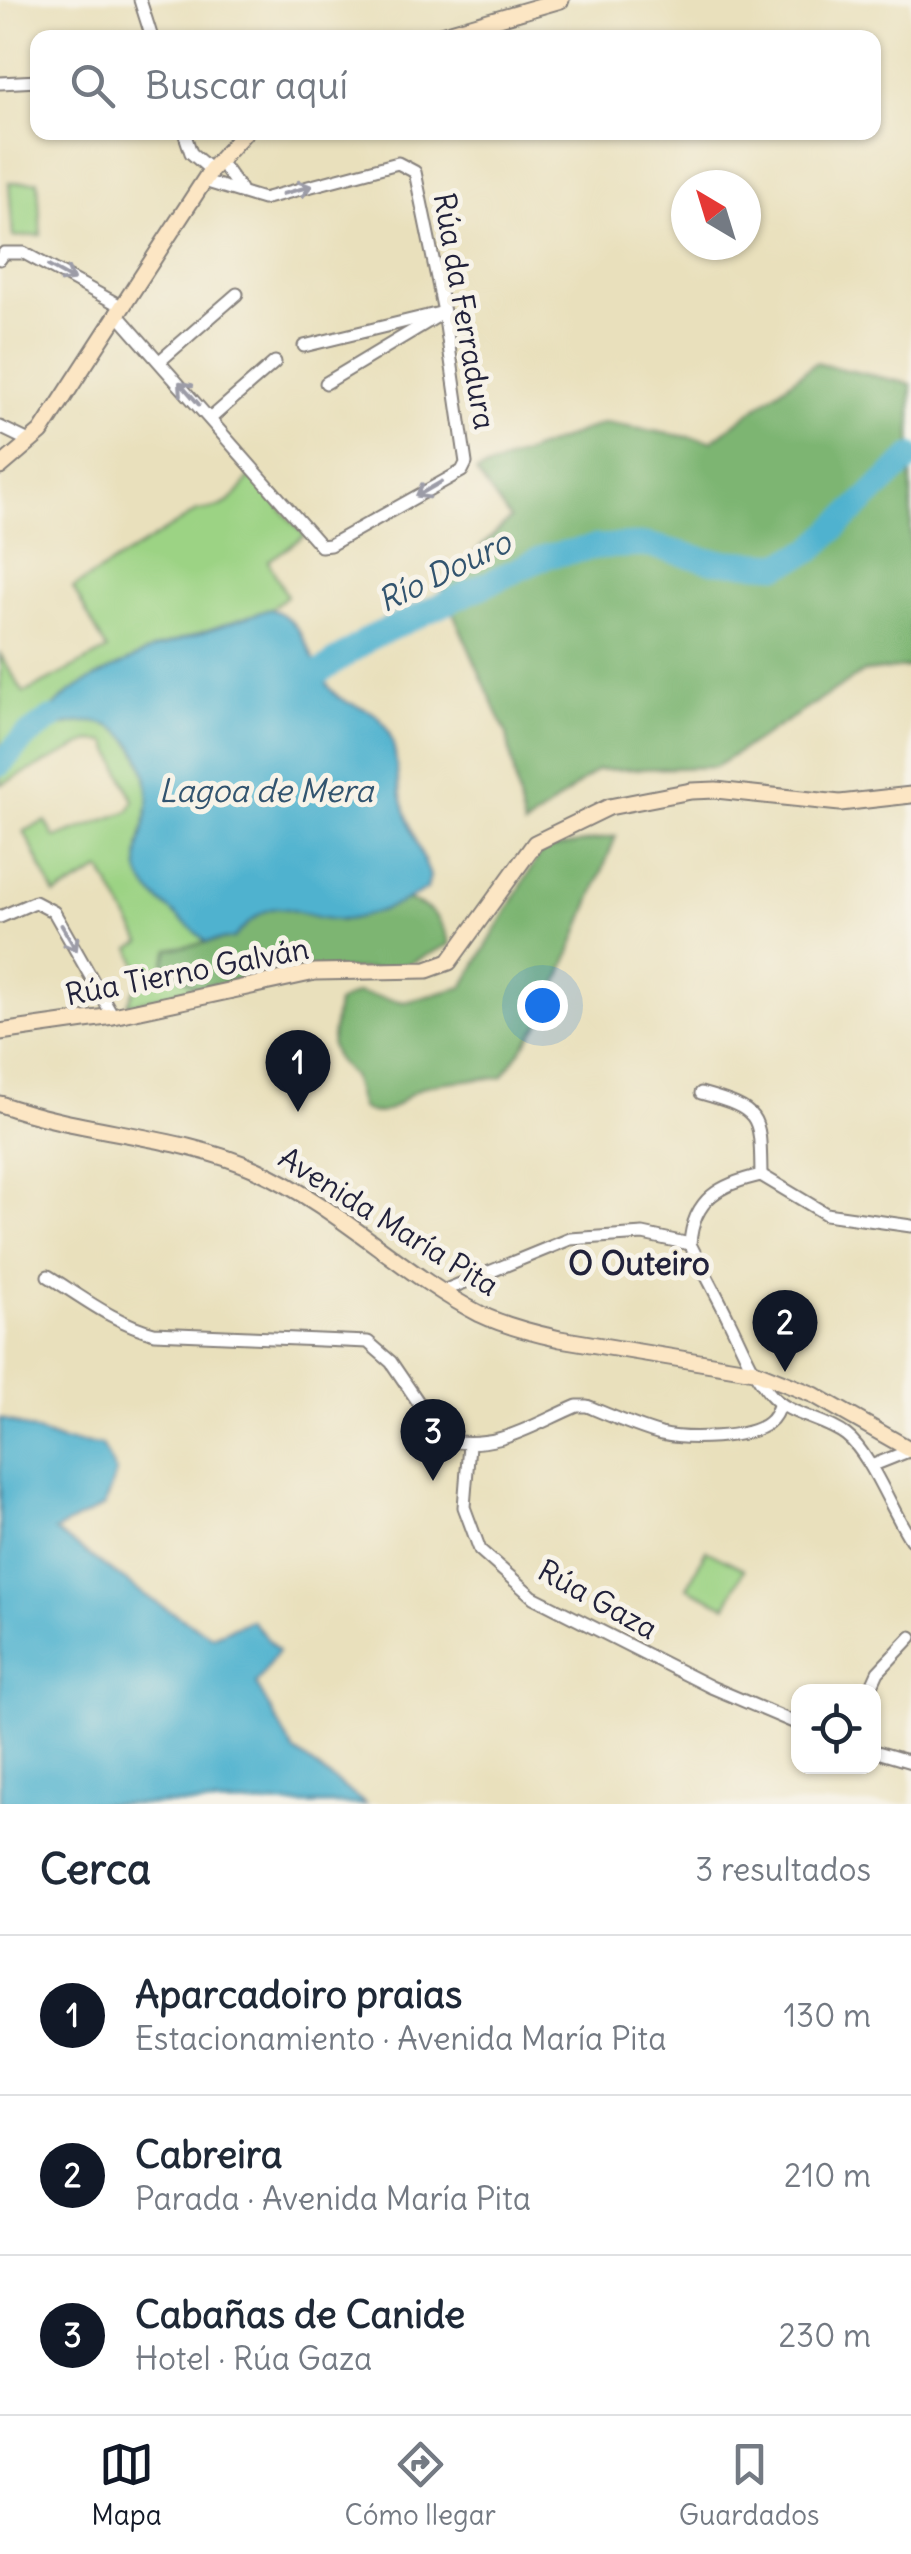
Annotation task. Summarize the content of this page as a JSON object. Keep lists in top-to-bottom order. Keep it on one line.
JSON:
{"streets":{"street":["Rúa da Ferradura","Rúa Tierno Galván","Avenida María Pita","Rúa Gaza"]},"districts":["O Outeiro"],"water":["Río Douro","Lagoa de Mera"],"north":"top left","page":{"search":"Buscar aquí","pins":["1","2","3"],"heading":["Cerca","3 resultados"],"list":[{"mark":"1","name":"Aparcadoiro praias","note":"Estacionamiento · Avenida María Pita","value":"130 m"},{"mark":"2","name":"Cabreira","note":"Parada · Avenida María Pita","value":"210 m"},{"mark":"3","name":"Cabañas de Canide","note":"Hotel · Rúa Gaza","value":"230 m"}],"nav":["Mapa","Cómo llegar","Guardados"]}}
